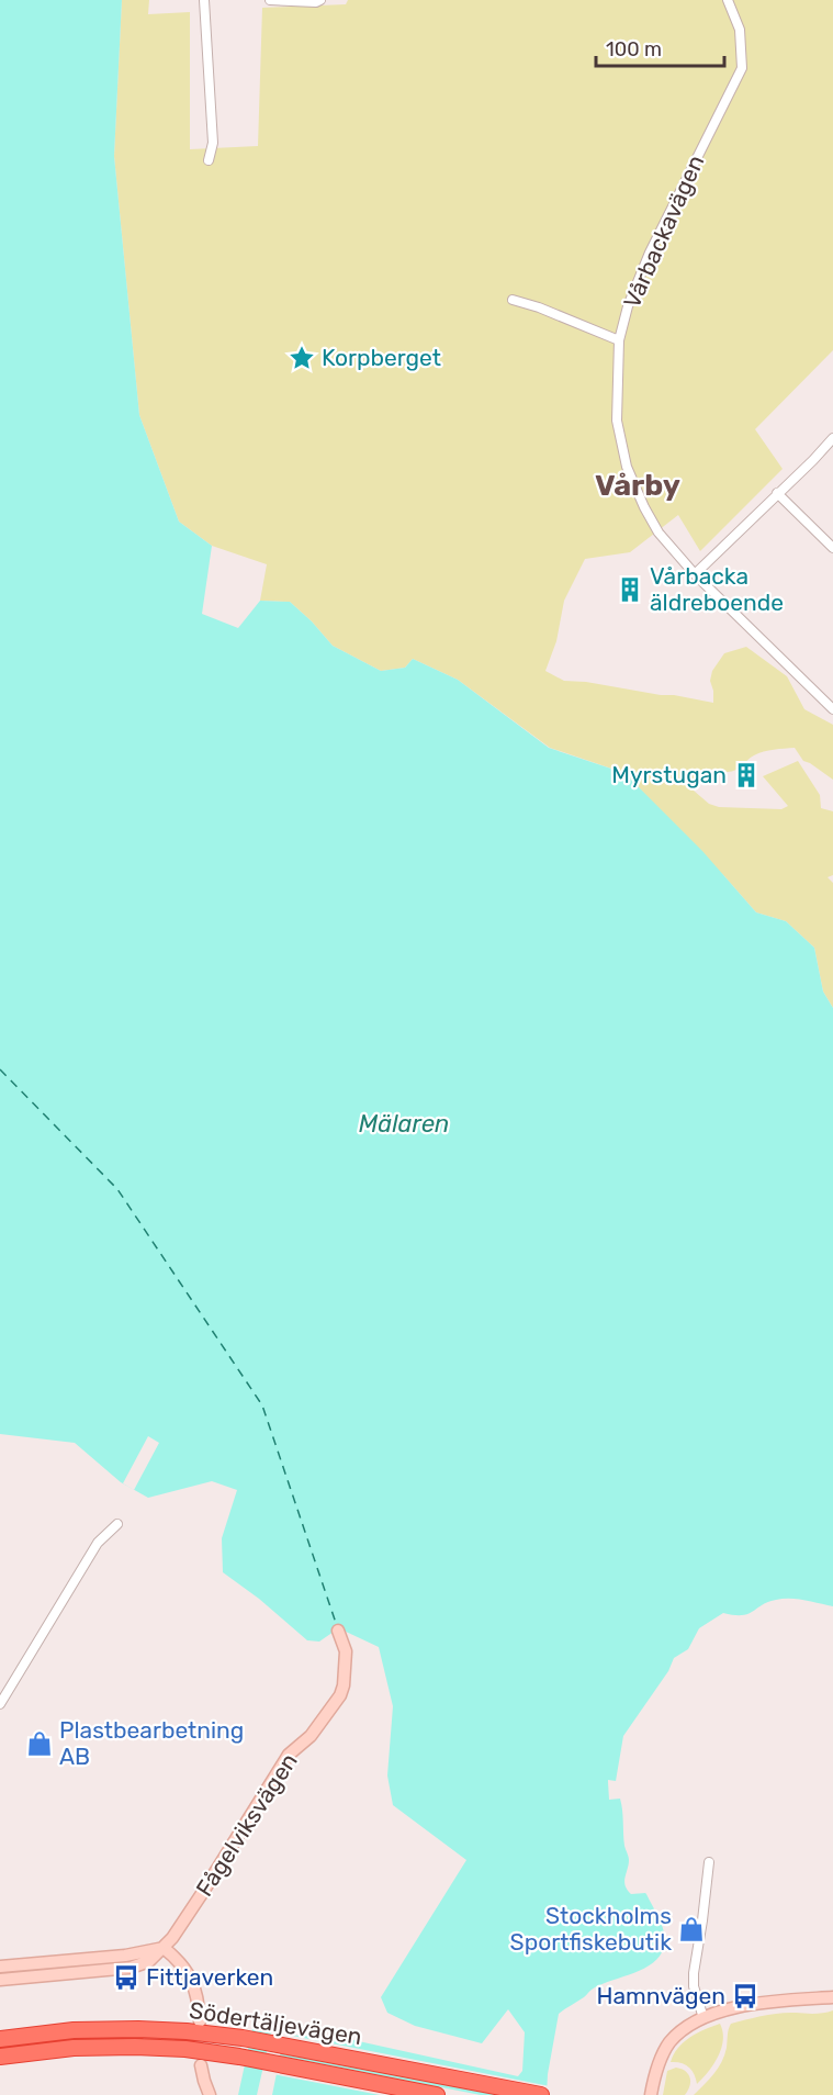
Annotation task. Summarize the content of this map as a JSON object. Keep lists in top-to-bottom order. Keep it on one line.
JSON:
{"streets":{"highway":["Södertäljevägen"],"main road":["Fågelviksvägen"],"street":["Vårbackavägen"]},"districts":["Vårby"],"water":["Mälaren"],"places":{"place":["Korpberget"],"building":["Vårbacka äldreboende","Myrstugan"],"shop":["Plastbearbetning AB","Stockholms Sportfiskebutik"],"bus stop":["Fittjaverken","Hamnvägen"]},"scale_bar":"100 m"}
